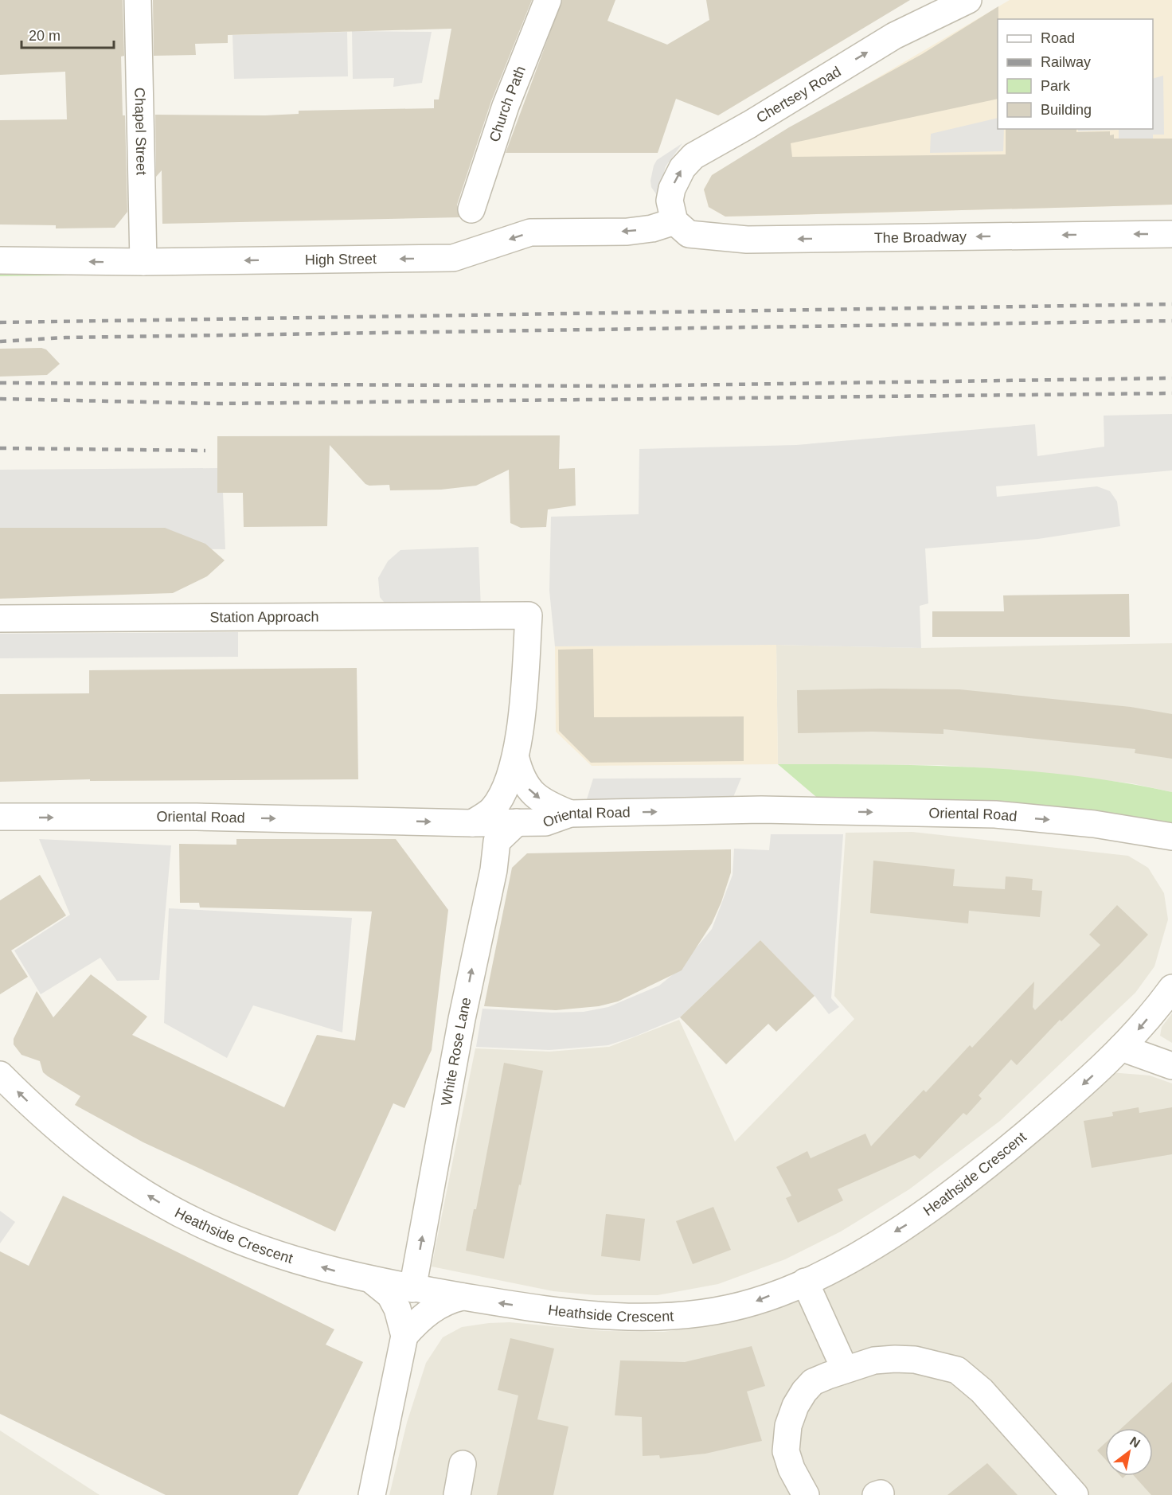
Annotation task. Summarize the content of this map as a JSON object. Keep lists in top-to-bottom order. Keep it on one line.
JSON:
{"streets":{"street":["Chertsey Road","Church Path","Chapel Street","The Broadway","High Street","Station Approach","Oriental Road","White Rose Lane","Heathside Crescent"]},"crossings":[["Chertsey Road","The Broadway"],["Chertsey Road","High Street"],["Chapel Street","High Street"],["The Broadway","High Street"],["Oriental Road","White Rose Lane"],["White Rose Lane","Heathside Crescent"]],"one_way":["Chertsey Road","The Broadway","High Street","Oriental Road","White Rose Lane","Heathside Crescent"],"legend":["Road","Railway","Park","Building"],"scale_bar":"20 m","north":"top right"}
